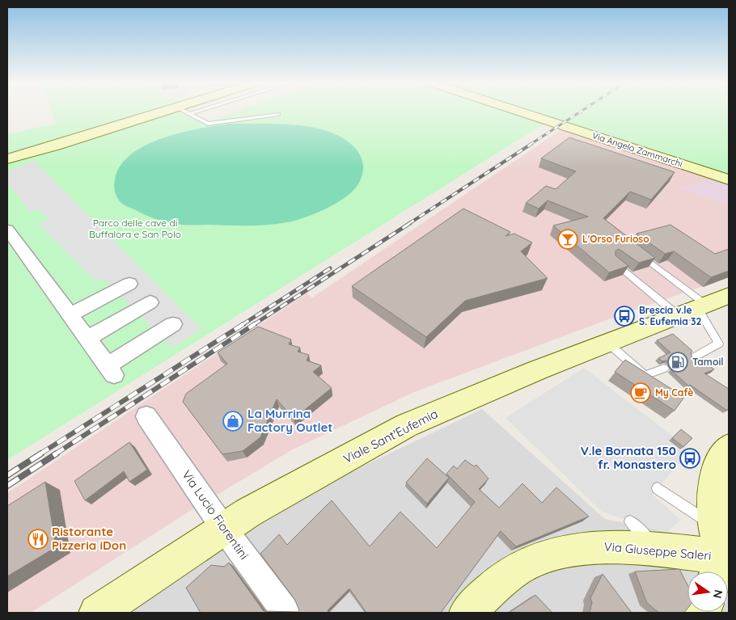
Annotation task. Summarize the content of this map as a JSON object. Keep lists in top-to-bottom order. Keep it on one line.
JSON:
{"streets":{"street":["Via Angelo Zammarchi","Viale Sant'Eufemia","Via Lucio Fiorentini","Via Giuseppe Saleri"]},"crossings":[["Viale Sant'Eufemia","Via Lucio Fiorentini"]],"parks":["Parco delle cave di Buffalora e San Polo"],"places":{"bar":["L'Orso Furioso"],"bus stop":["Brescia v.le S. Eufemia 32","V.le Bornata 150 fr. Monastero"],"fuel station":["Tamoil"],"cafe":["My Cafè"],"shop":["La Murrina Factory Outlet"],"restaurant":["Ristorante Pizzeria iDon"]},"north":"right"}
